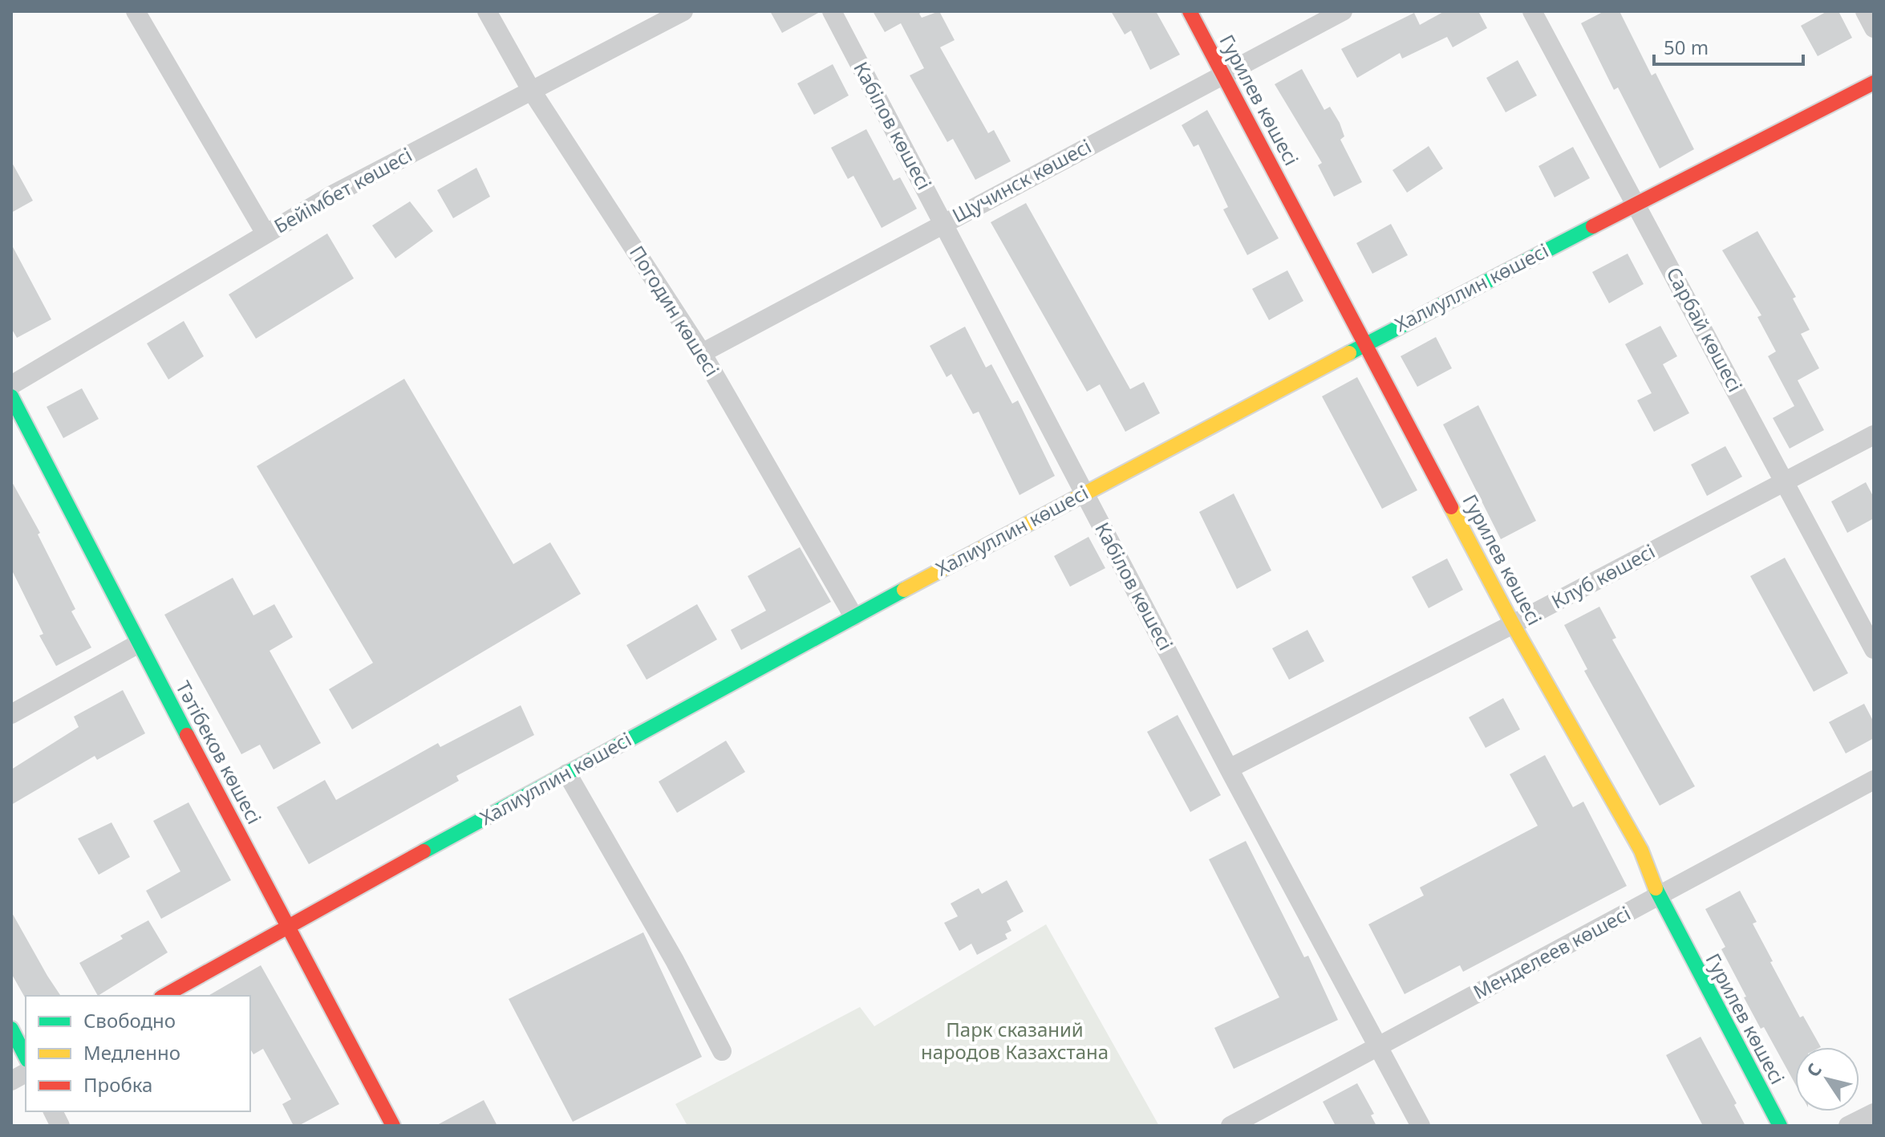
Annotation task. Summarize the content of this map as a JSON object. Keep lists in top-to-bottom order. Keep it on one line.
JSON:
{"streets":{"street":["Гурилев көшесі","Кабілов көшесі","Щучинск көшесі","Бейімбет көшесі","Халиуллин көшесі","Погодин көшесі","Сарбай көшесі","Клуб көшесі","Тәтібеков көшесі","Менделеев көшесі"]},"crossings":[["Гурилев көшесі","Щучинск көшесі"],["Гурилев көшесі","Халиуллин көшесі"],["Гурилев көшесі","Клуб көшесі"],["Гурилев көшесі","Менделеев көшесі"],["Кабілов көшесі","Щучинск көшесі"],["Кабілов көшесі","Халиуллин көшесі"],["Кабілов көшесі","Клуб көшесі"],["Кабілов көшесі","Менделеев көшесі"],["Щучинск көшесі","Погодин көшесі"],["Бейімбет көшесі","Погодин көшесі"],["Халиуллин көшесі","Погодин көшесі"],["Халиуллин көшесі","Сарбай көшесі"],["Халиуллин көшесі","Тәтібеков көшесі"],["Сарбай көшесі","Клуб көшесі"]],"parks":["Парк сказаний народов Казахстана"],"legend":["Свободно","Медленно","Пробка"],"scale_bar":"50 m","north":"top left"}
